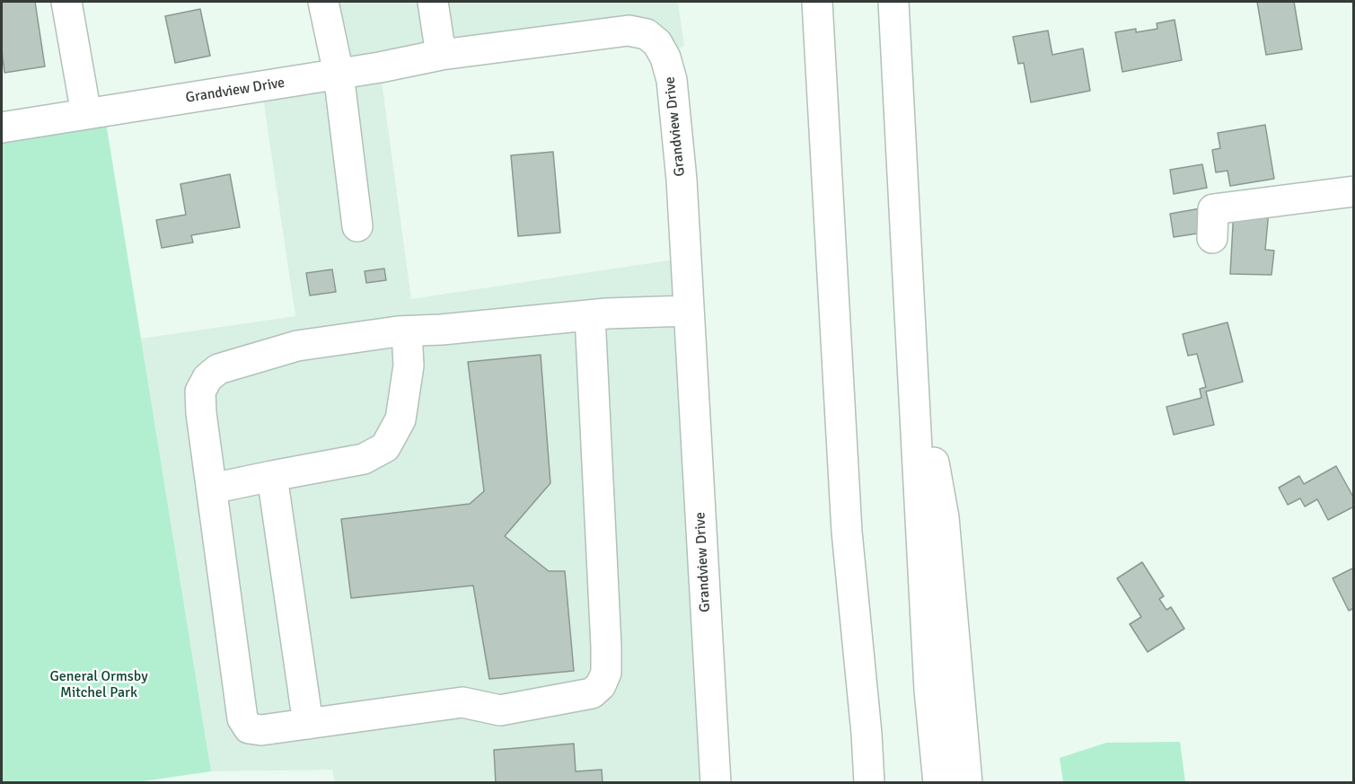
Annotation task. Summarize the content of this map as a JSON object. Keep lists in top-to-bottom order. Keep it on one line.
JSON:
{"streets":{"main road":["Grandview Drive"]},"parks":["General Ormsby Mitchel Park"]}
